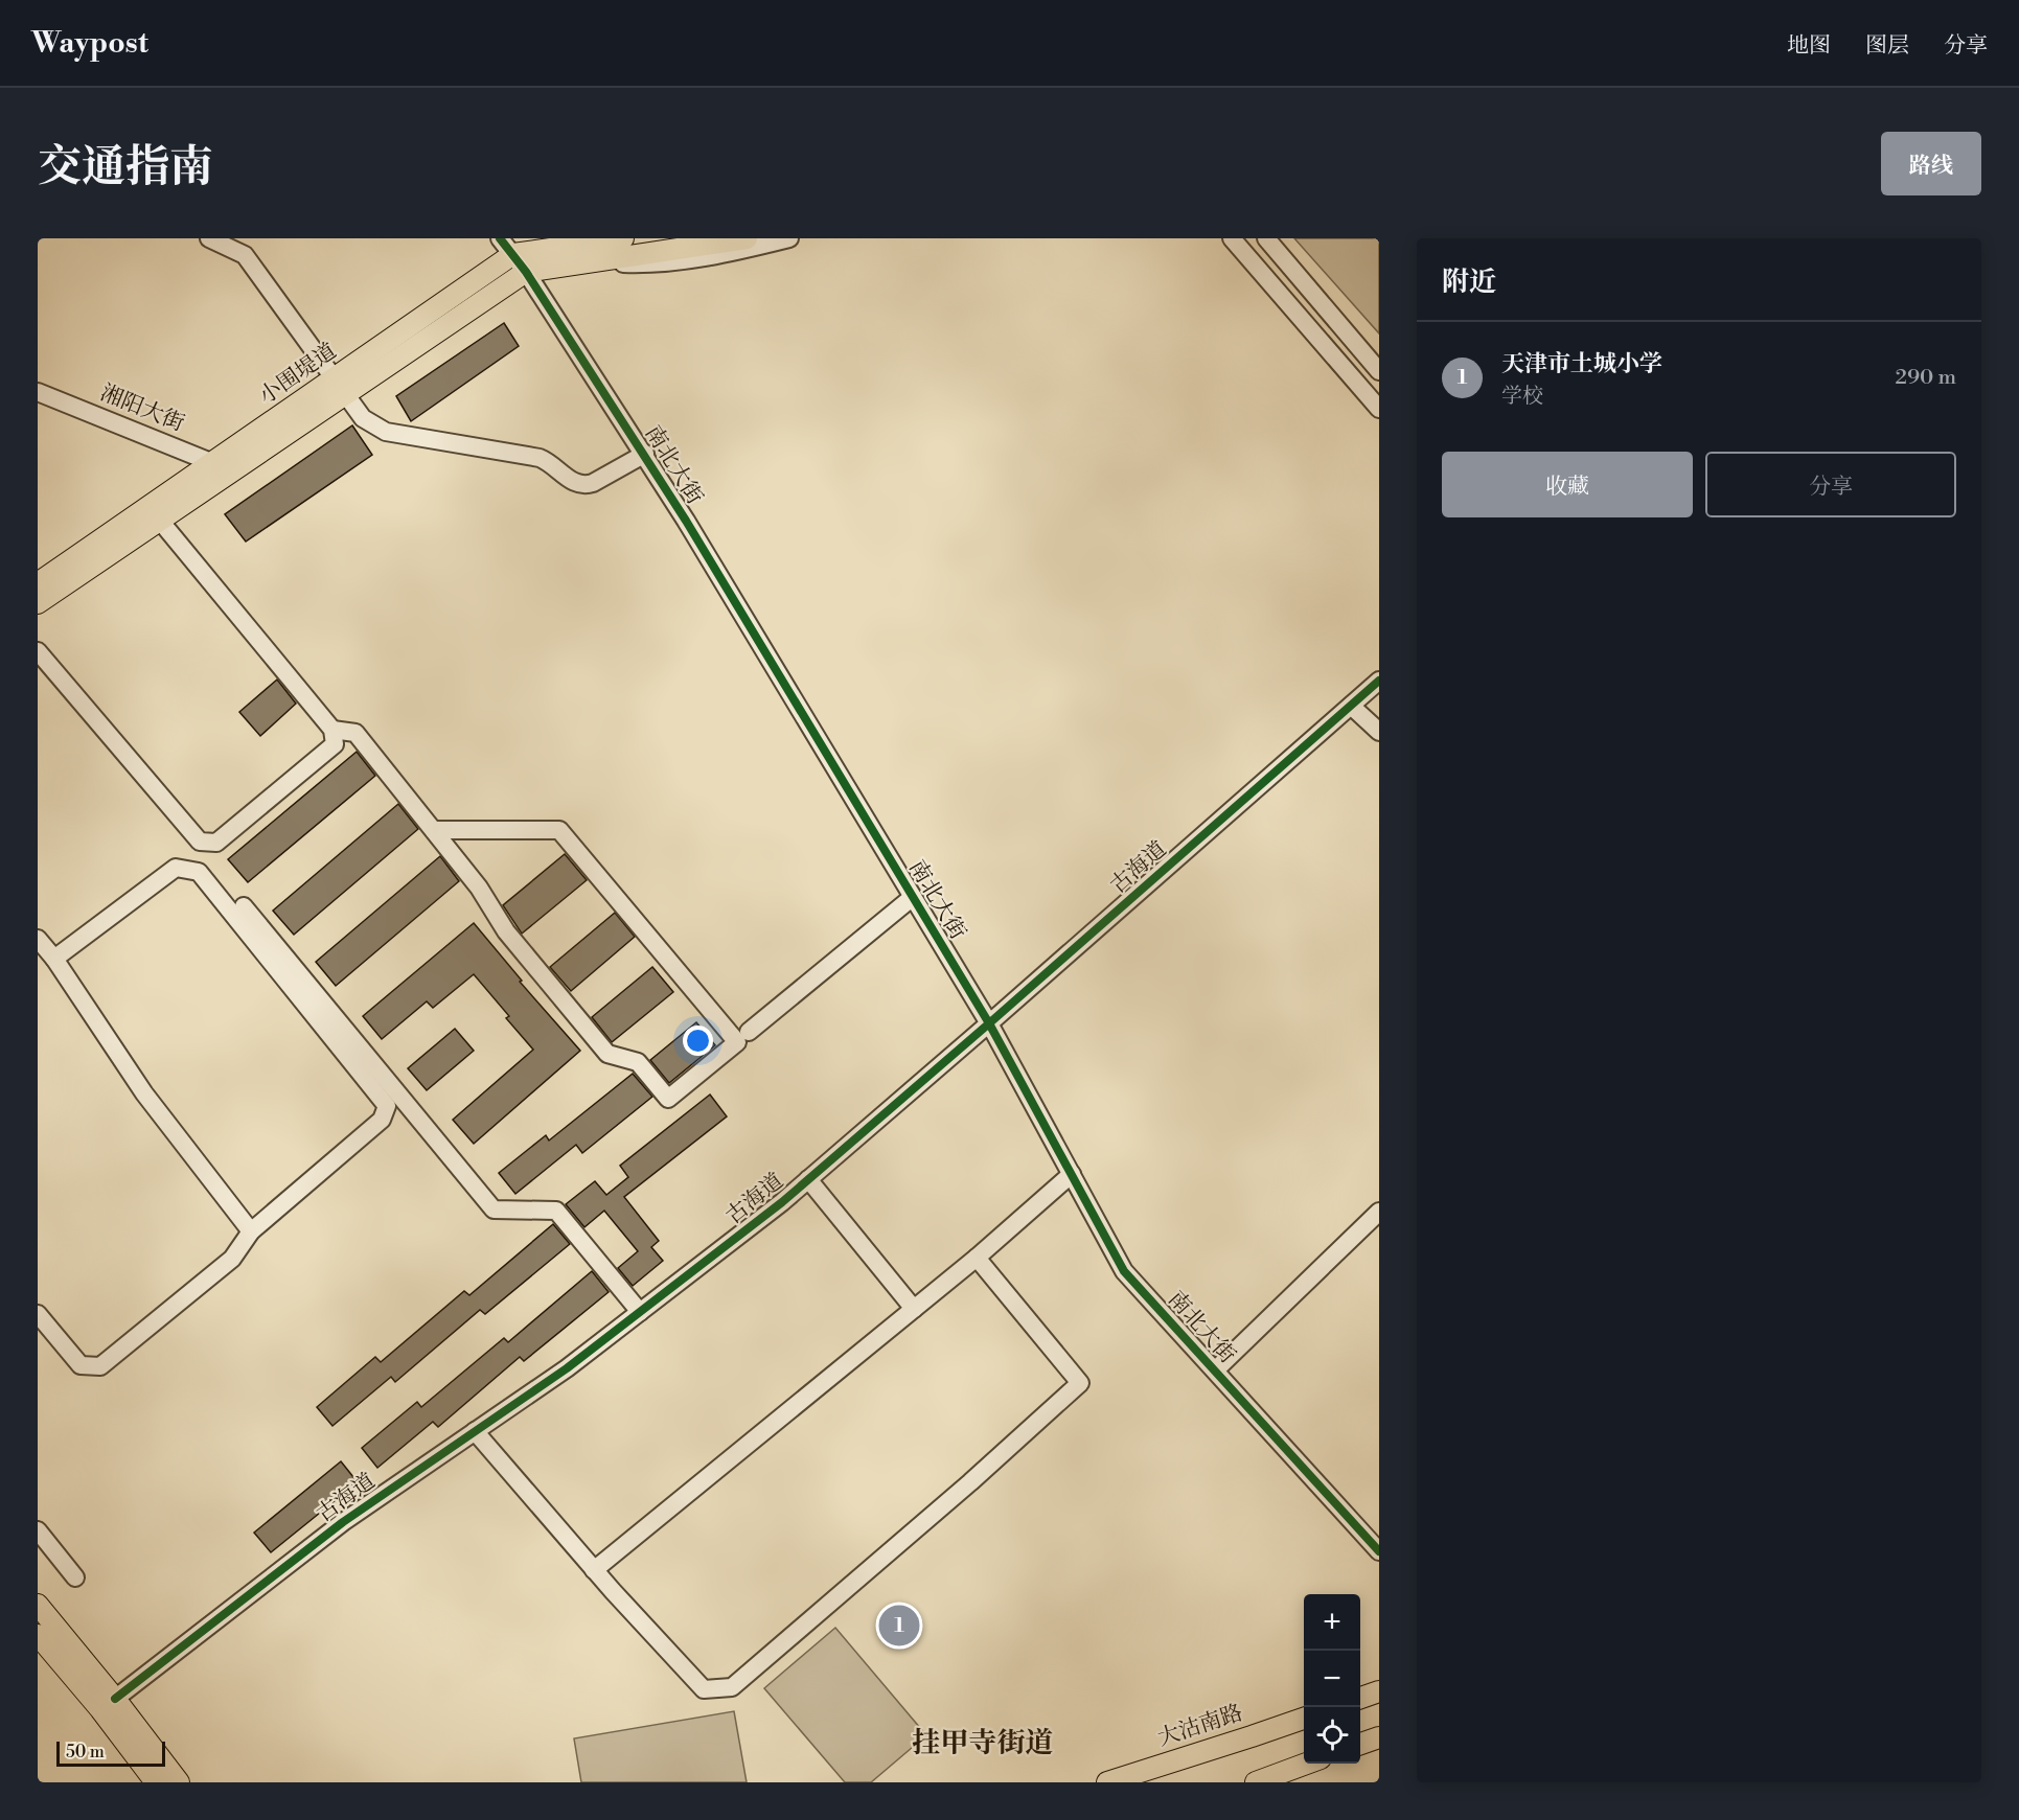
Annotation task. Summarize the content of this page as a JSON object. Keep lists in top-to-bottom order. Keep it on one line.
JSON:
{"streets":{"main road":["小围堤道","大沽南路"],"street":["湘阳大街","南北大街","古海道"]},"crossings":[["小围堤道","湘阳大街"],["小围堤道","南北大街"],["南北大街","古海道"]],"districts":["挂甲寺街道"],"scale_bar":"50 m","page":{"header":"Waypost","nav":["地图","图层","分享"],"title":"交通指南","buttons":["路线",["收藏","分享"]],"heading":"附近","list":[{"mark":"1","name":"天津市土城小学","note":"学校","value":"290 m"}],"map_buttons":["+","−"],"pins":"1","scale":"50 m"}}
